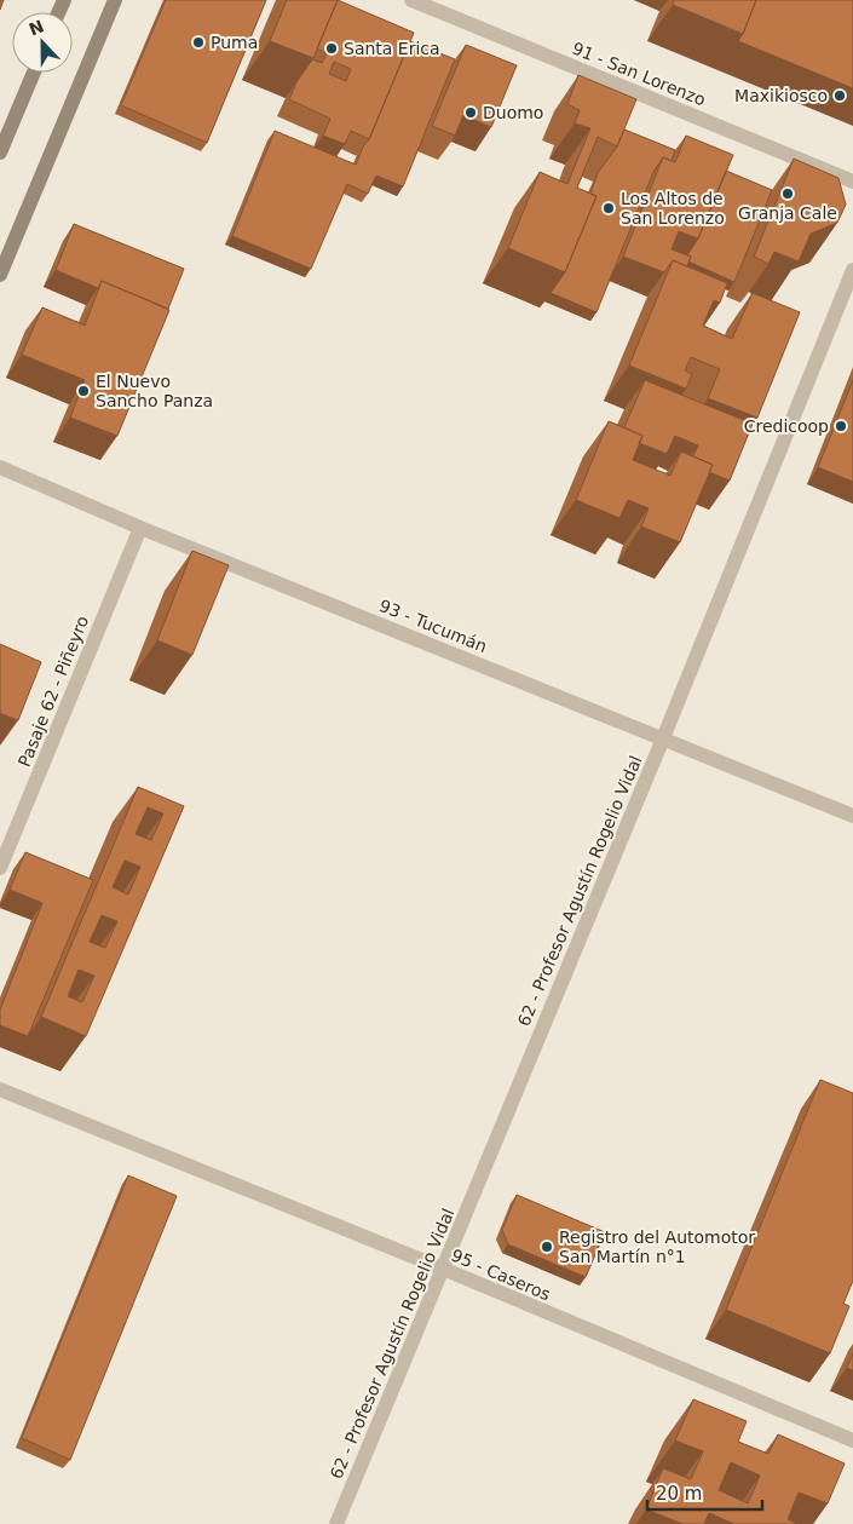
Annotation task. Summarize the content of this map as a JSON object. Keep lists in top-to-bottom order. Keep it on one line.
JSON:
{"streets":{"street":["91 - San Lorenzo","93 - Tucumán","Pasaje 62 - Piñeyro","62 - Profesor Agustín Rogelio Vidal","95 - Caseros"]},"crossings":[["93 - Tucumán","Pasaje 62 - Piñeyro"],["93 - Tucumán","62 - Profesor Agustín Rogelio Vidal"],["62 - Profesor Agustín Rogelio Vidal","95 - Caseros"]],"places":["Puma","Santa Erica","Maxikiosco","Duomo","Granja Cale","Los Altos de San Lorenzo","El Nuevo Sancho Panza","Credicoop","Registro del Automotor San Martín n°1"],"scale_bar":"20 m","north":"top"}
